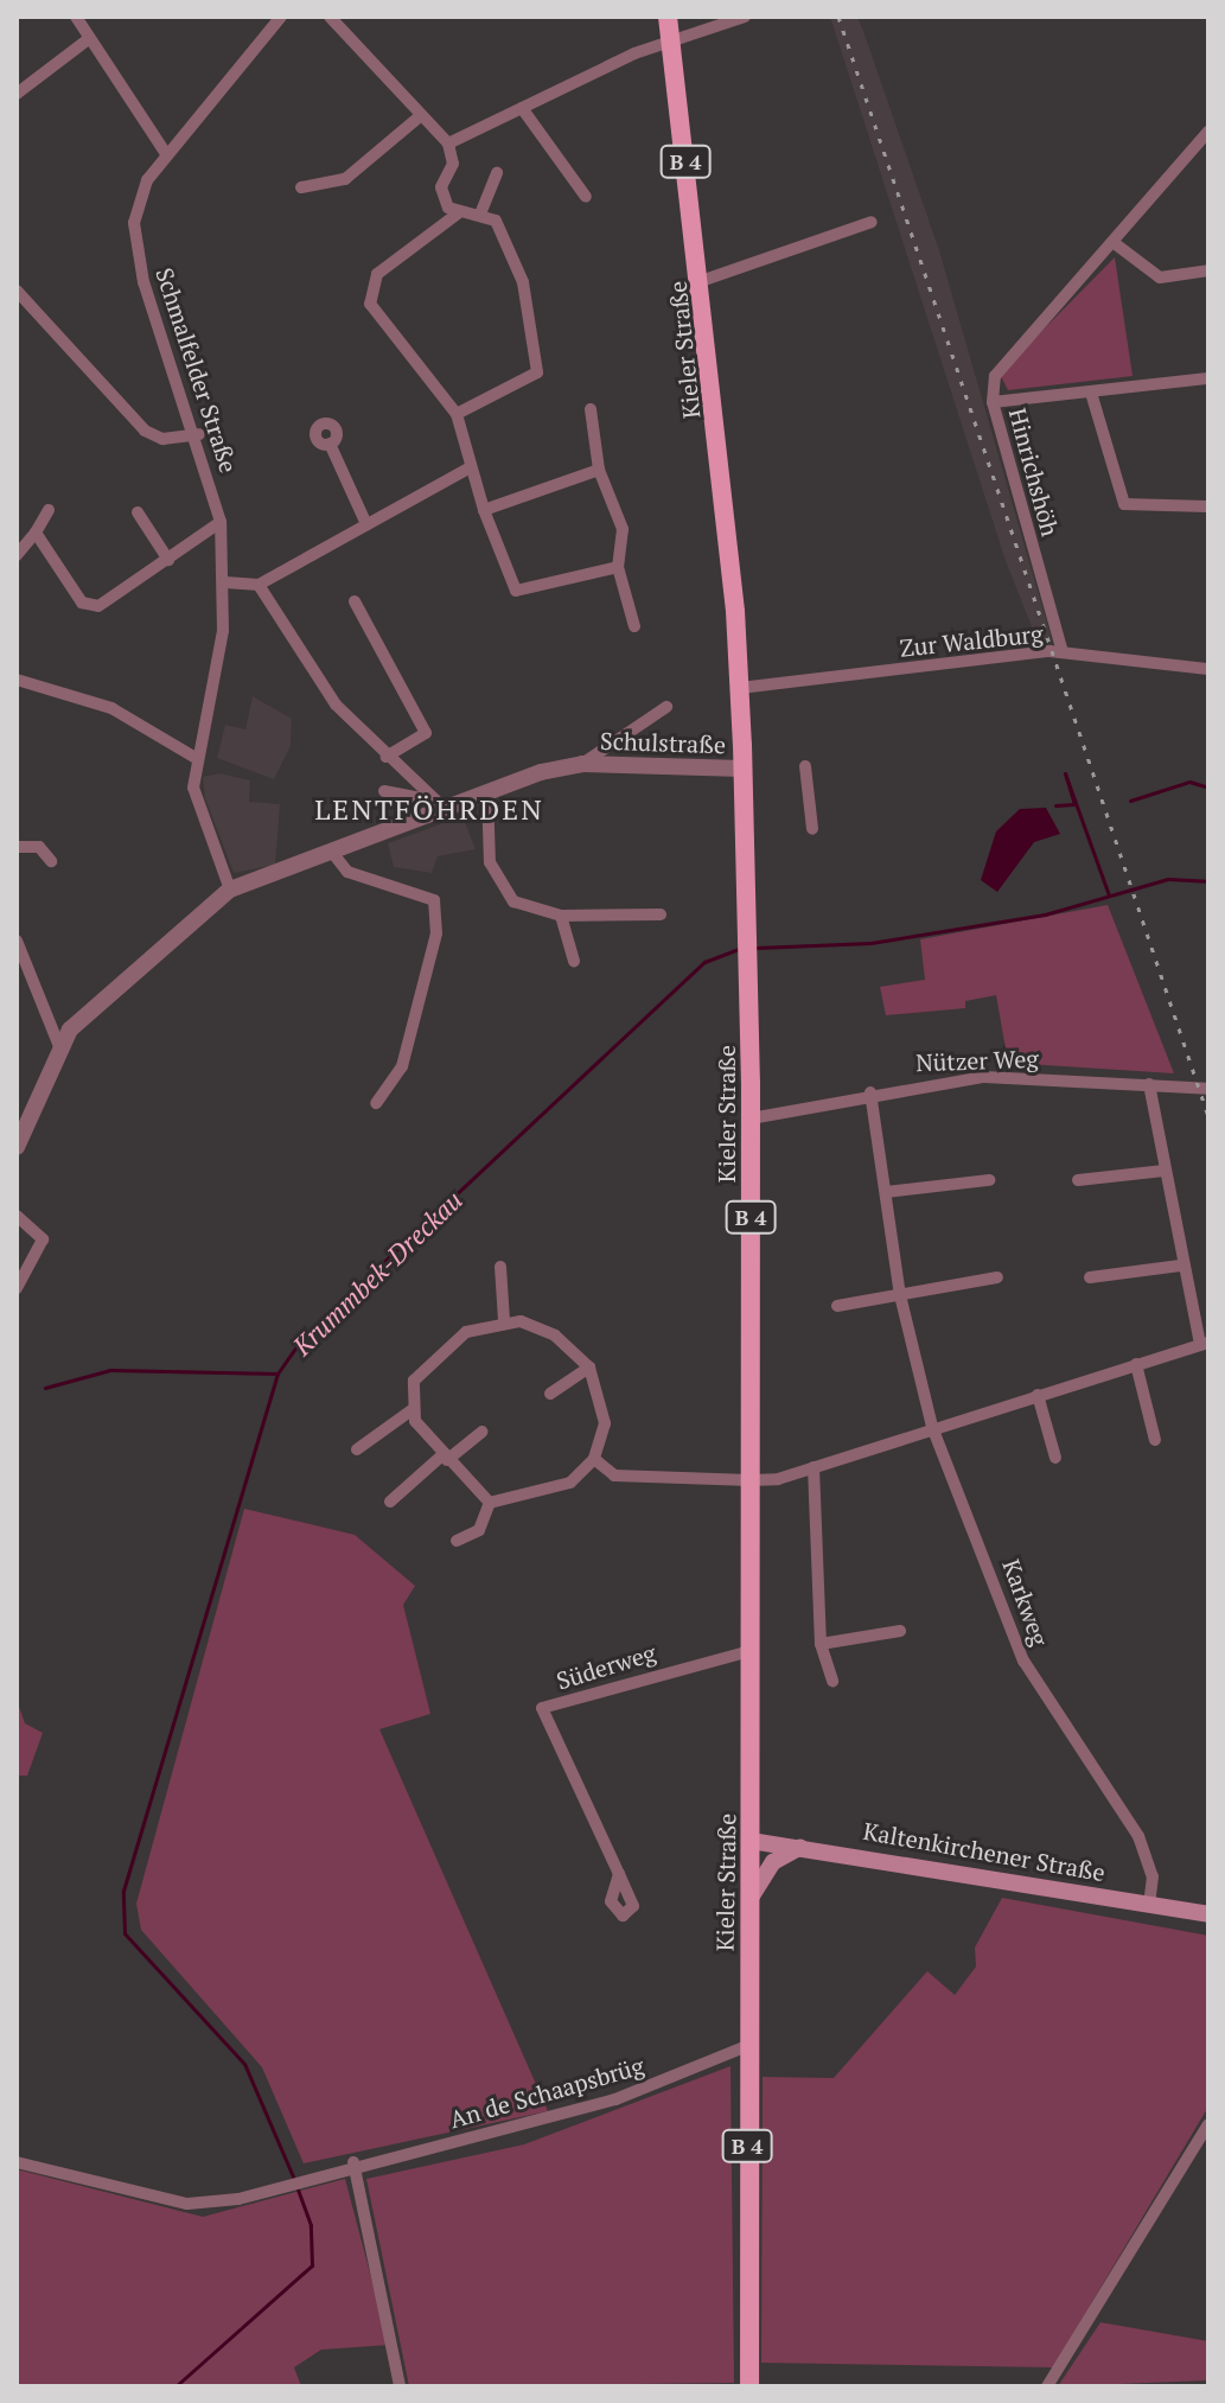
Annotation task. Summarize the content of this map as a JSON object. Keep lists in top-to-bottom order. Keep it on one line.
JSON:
{"streets":{"main road":["B 4","Kieler Straße","Kaltenkirchener Straße"],"street":["Schmalfelder Straße","Hinrichshöh","Zur Waldburg","Schulstraße","Nützer Weg","Karkweg","Süderweg","An de Schaapsbrüg"]},"crossings":[["Kieler Straße","Zur Waldburg"],["Kieler Straße","Schulstraße"],["Kieler Straße","Nützer Weg"],["Kieler Straße","Süderweg"],["Kieler Straße","Kaltenkirchener Straße"],["Kieler Straße","An de Schaapsbrüg"],["Schmalfelder Straße","Schulstraße"],["Hinrichshöh","Zur Waldburg"],["Nützer Weg","Karkweg"],["Karkweg","Kaltenkirchener Straße"]],"districts":["LENTFÖHRDEN"],"water":["Krummbek-Dreckau"]}
